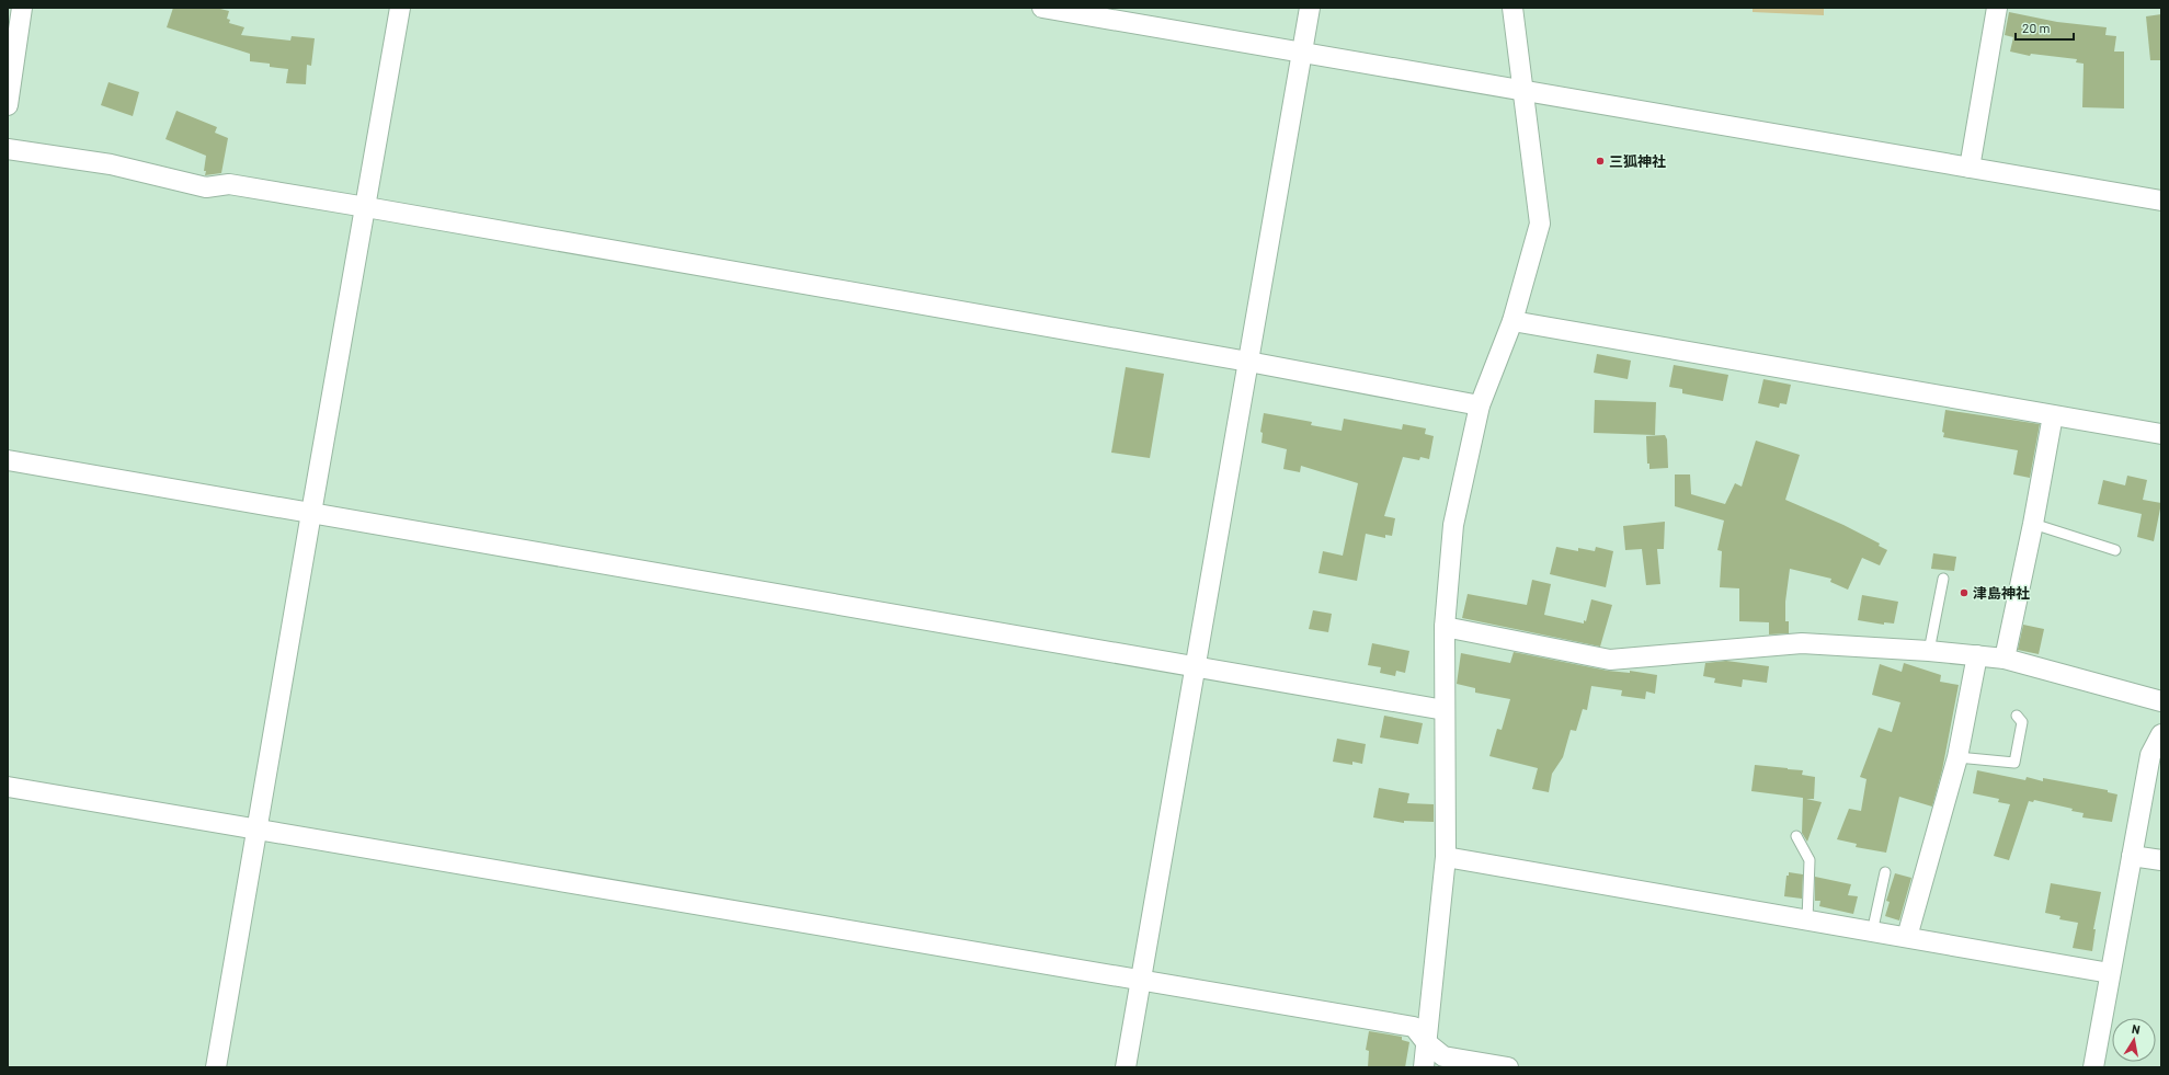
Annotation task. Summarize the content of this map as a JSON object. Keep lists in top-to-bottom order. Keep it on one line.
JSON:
{"places":["三狐神社","津島神社"],"scale_bar":"20 m","north":"top"}
